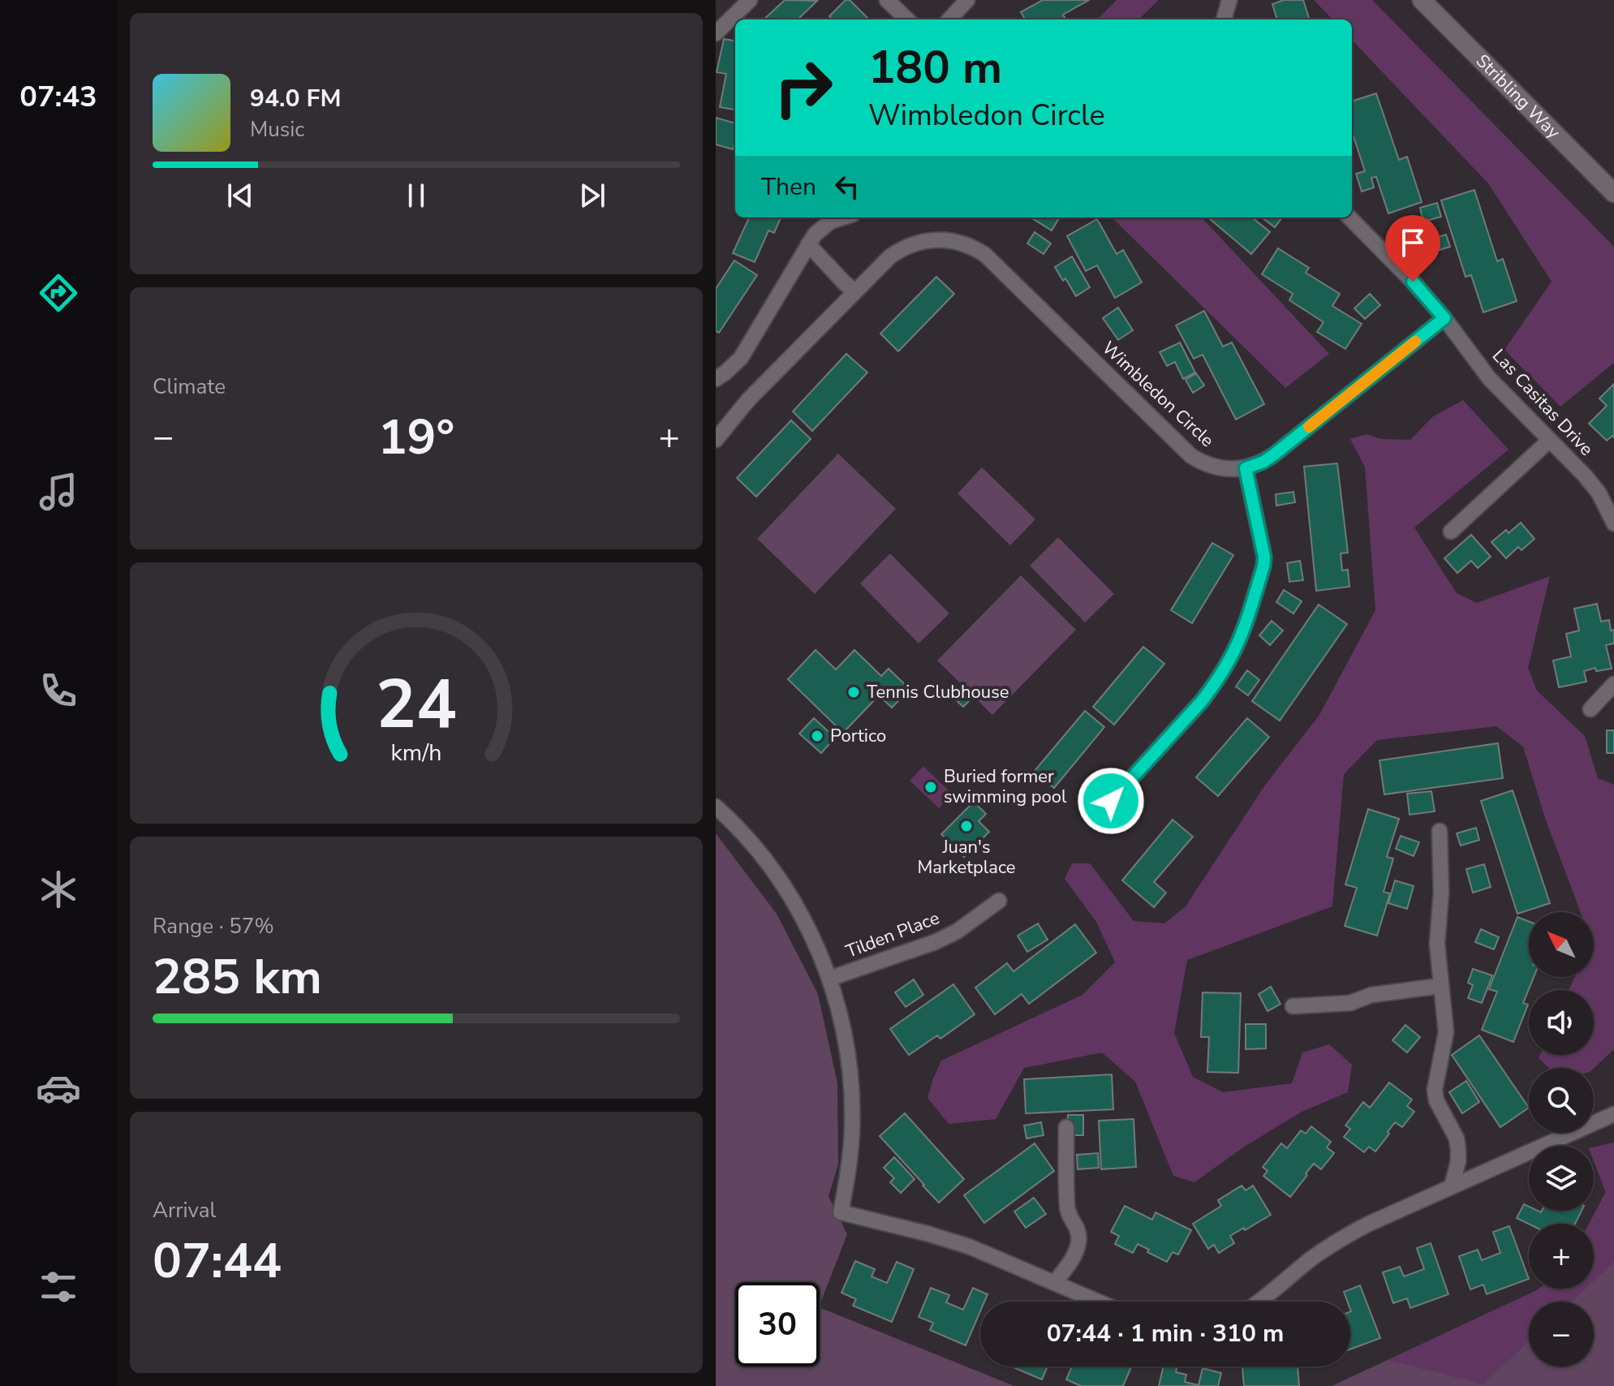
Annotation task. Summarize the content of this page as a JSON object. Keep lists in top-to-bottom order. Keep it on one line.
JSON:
{"streets":{"street":["Stribling Way","Wimbledon Circle","Las Casitas Drive","Tilden Place"]},"crossings":[["Wimbledon Circle","Las Casitas Drive"]],"places":["Tennis Clubhouse","Portico","Buried former swimming pool","Juan's Marketplace"],"north":"top left","page":{"tabs":"07:43","turn":["180 m","Wimbledon Circle"],"song":["94.0 FM","Music"],"then":"Then","tile":["Climate",["Range · 57%","285 km"],["Arrival","07:44"]],"heat":["−","19°","+"],"map_buttons":["+","−"],"limit":"30","trip":"07:44 · 1 min · 310 m","gauge":["24","km/h"]}}
